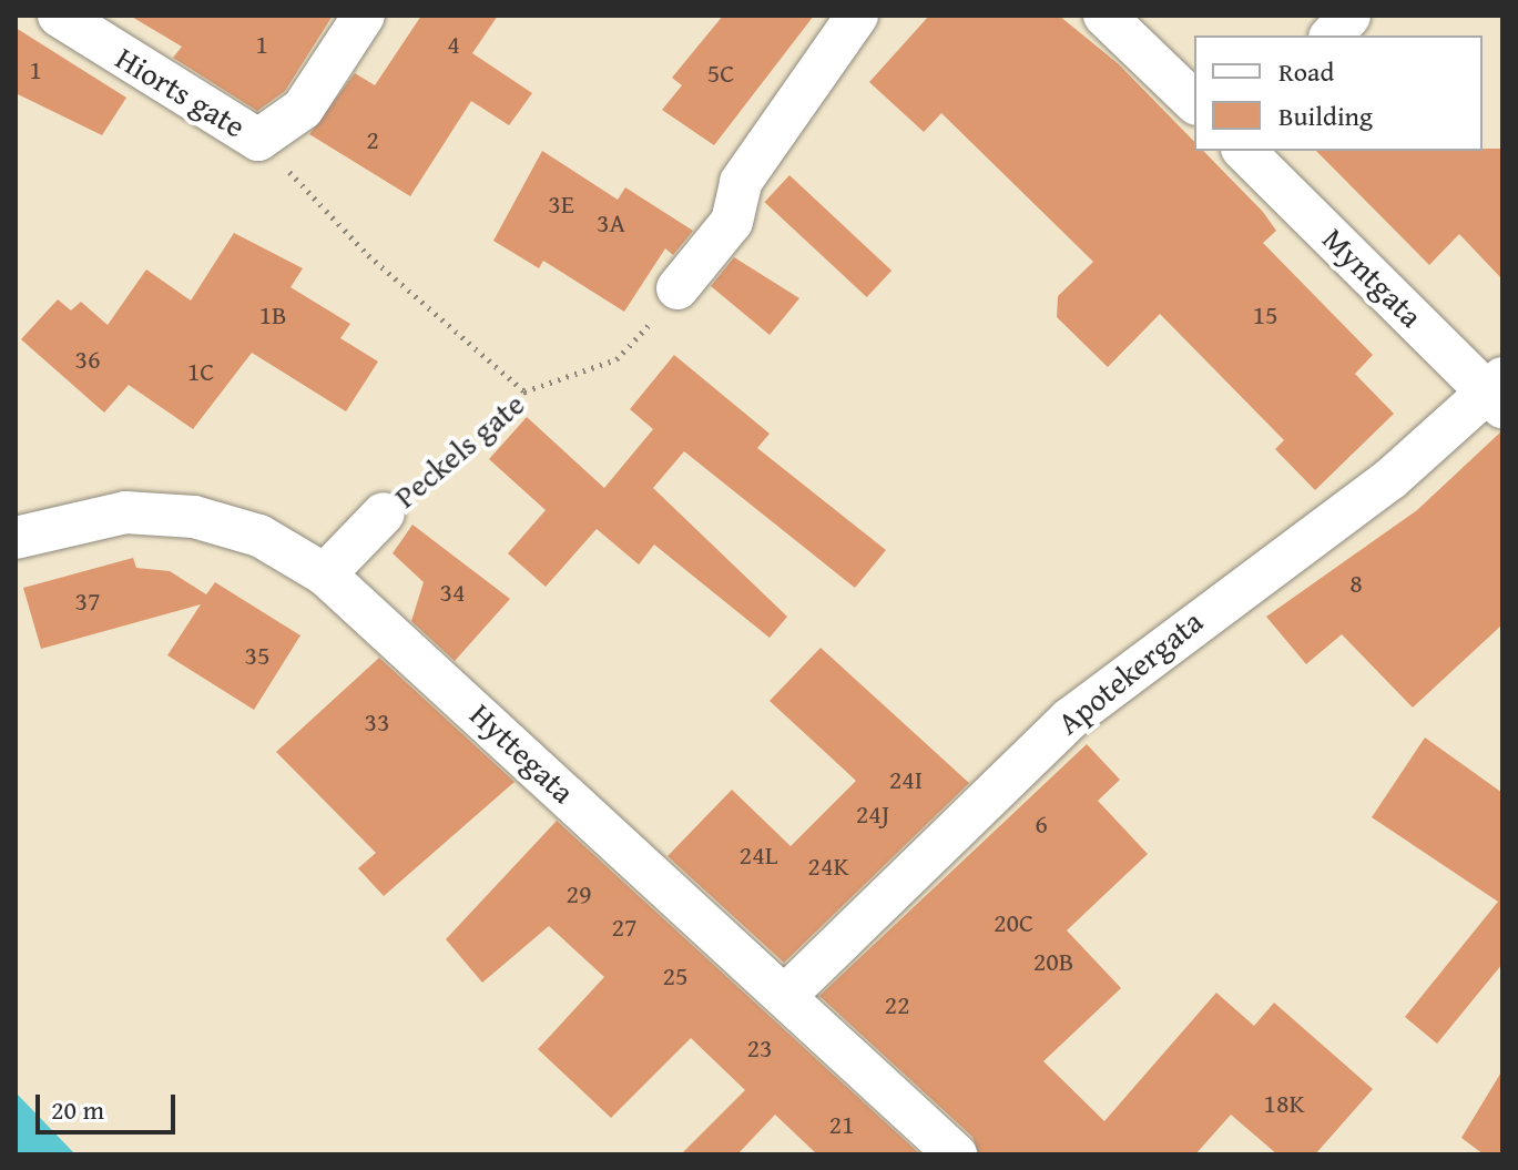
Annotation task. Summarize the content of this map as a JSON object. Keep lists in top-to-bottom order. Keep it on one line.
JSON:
{"streets":{"street":["Hiorts gate","Myntgata","Peckels gate","Apotekergata","Hyttegata"]},"crossings":[["Myntgata","Apotekergata"],["Peckels gate","Hyttegata"],["Apotekergata","Hyttegata"]],"house_numbers":["1","4","1","5C","2","3E","3A","1B","15","36","1C","8","34","37","35","33","24I","24J","6","24L","24K","29","20C","27","20B","25","22","23","18K","21"],"legend":["Road","Building"],"scale_bar":"20 m"}
